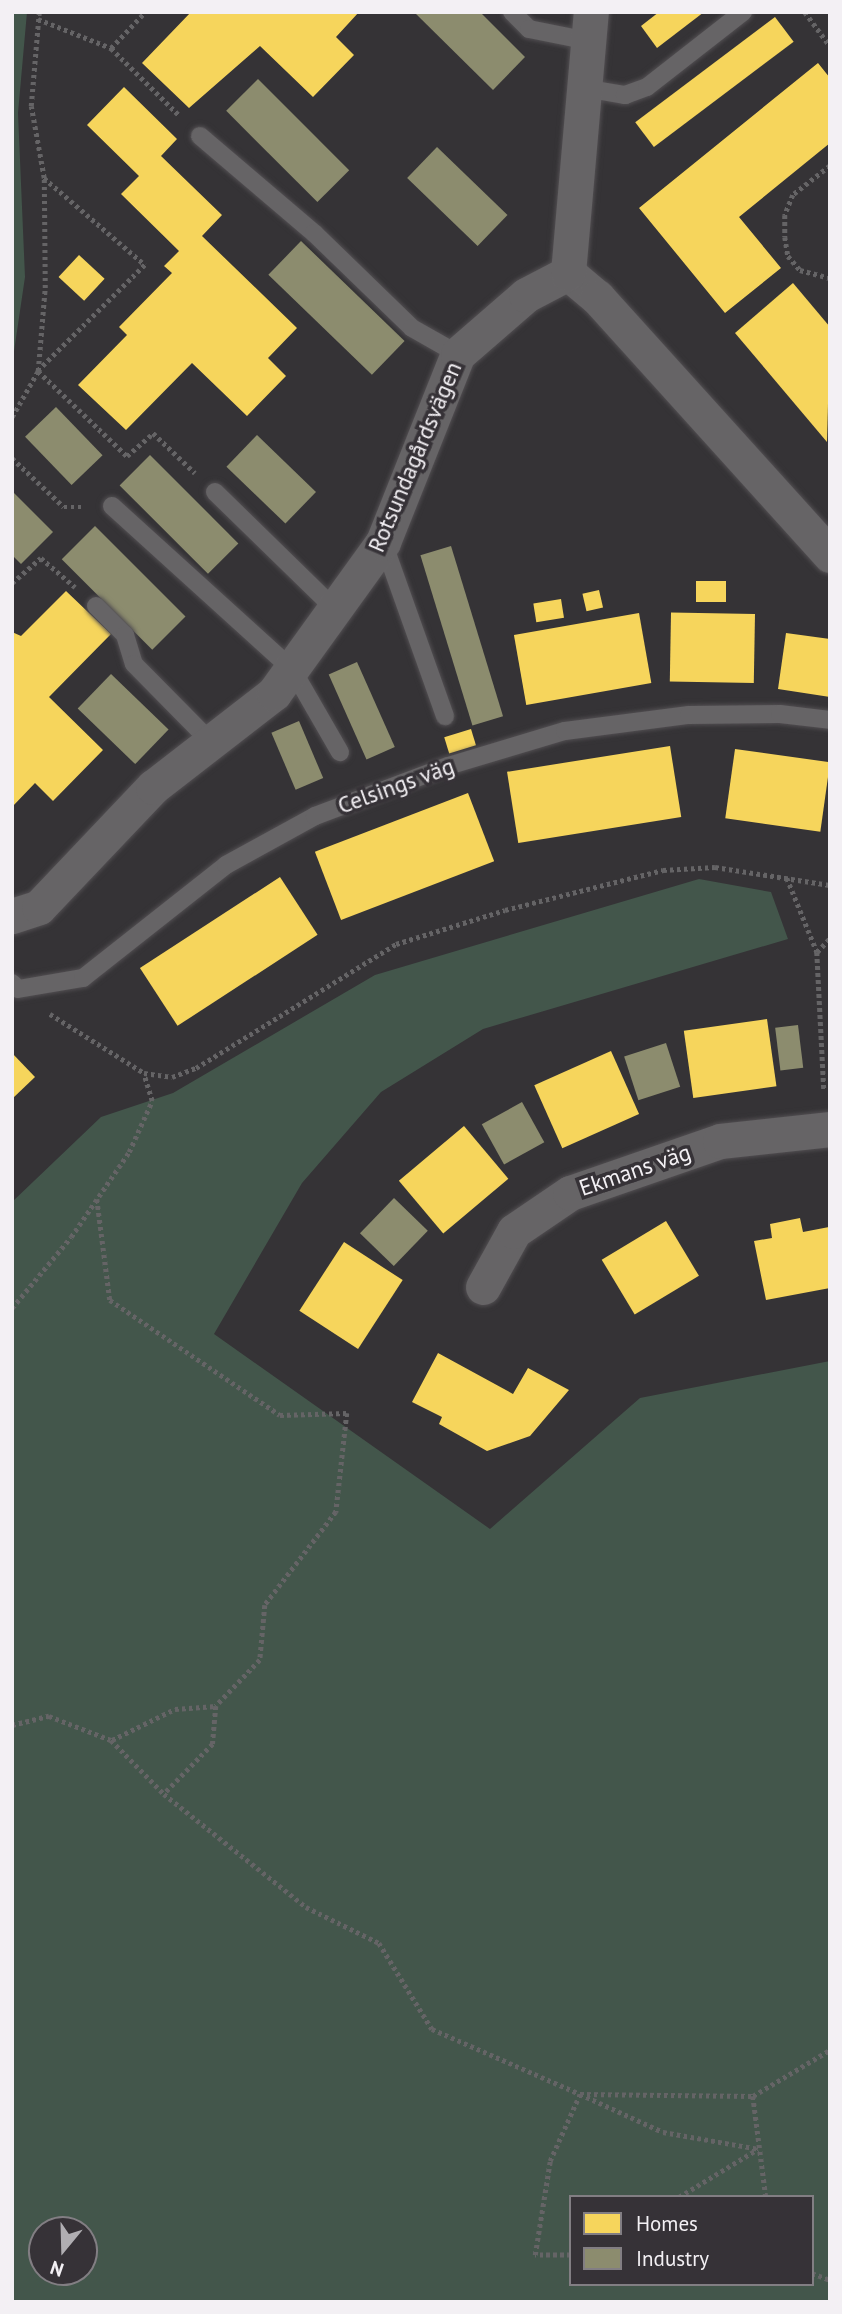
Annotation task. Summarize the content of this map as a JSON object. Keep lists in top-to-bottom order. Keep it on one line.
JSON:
{"streets":{"street":["Rotsundagårdsvägen","Ekmans väg"],"lane":["Celsings väg"]},"legend":["Homes","Industry"],"north":"bottom"}
